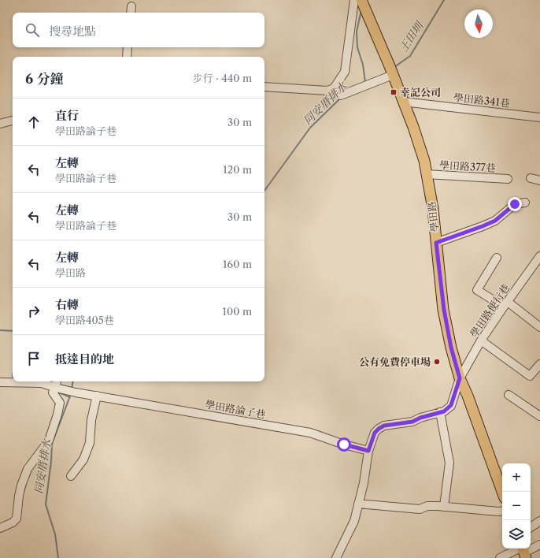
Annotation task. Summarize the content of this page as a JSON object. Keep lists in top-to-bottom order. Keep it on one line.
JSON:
{"streets":{"main road":["學田路"],"street":["學田路341巷","學田路377巷","學田路便行巷","學田路論子巷"]},"crossings":[["學田路341巷","學田路"],["學田路377巷","學田路"],["學田路","學田路便行巷"]],"water":["王田圳","同安厝排水"],"places":{"transit":["幸記公司"],"other":["公有免費停車場"]},"north":"bottom","page":{"search":"搜尋地點","heading":["6 分鐘","步行 · 440 m"],"list":[["直行","學田路論子巷","30 m"],["左轉","學田路論子巷","120 m"],["左轉","學田路論子巷","30 m"],["左轉","學田路","160 m"],["右轉","學田路405巷","100 m"],"抵達目的地"],"map_buttons":["+","−"]}}
